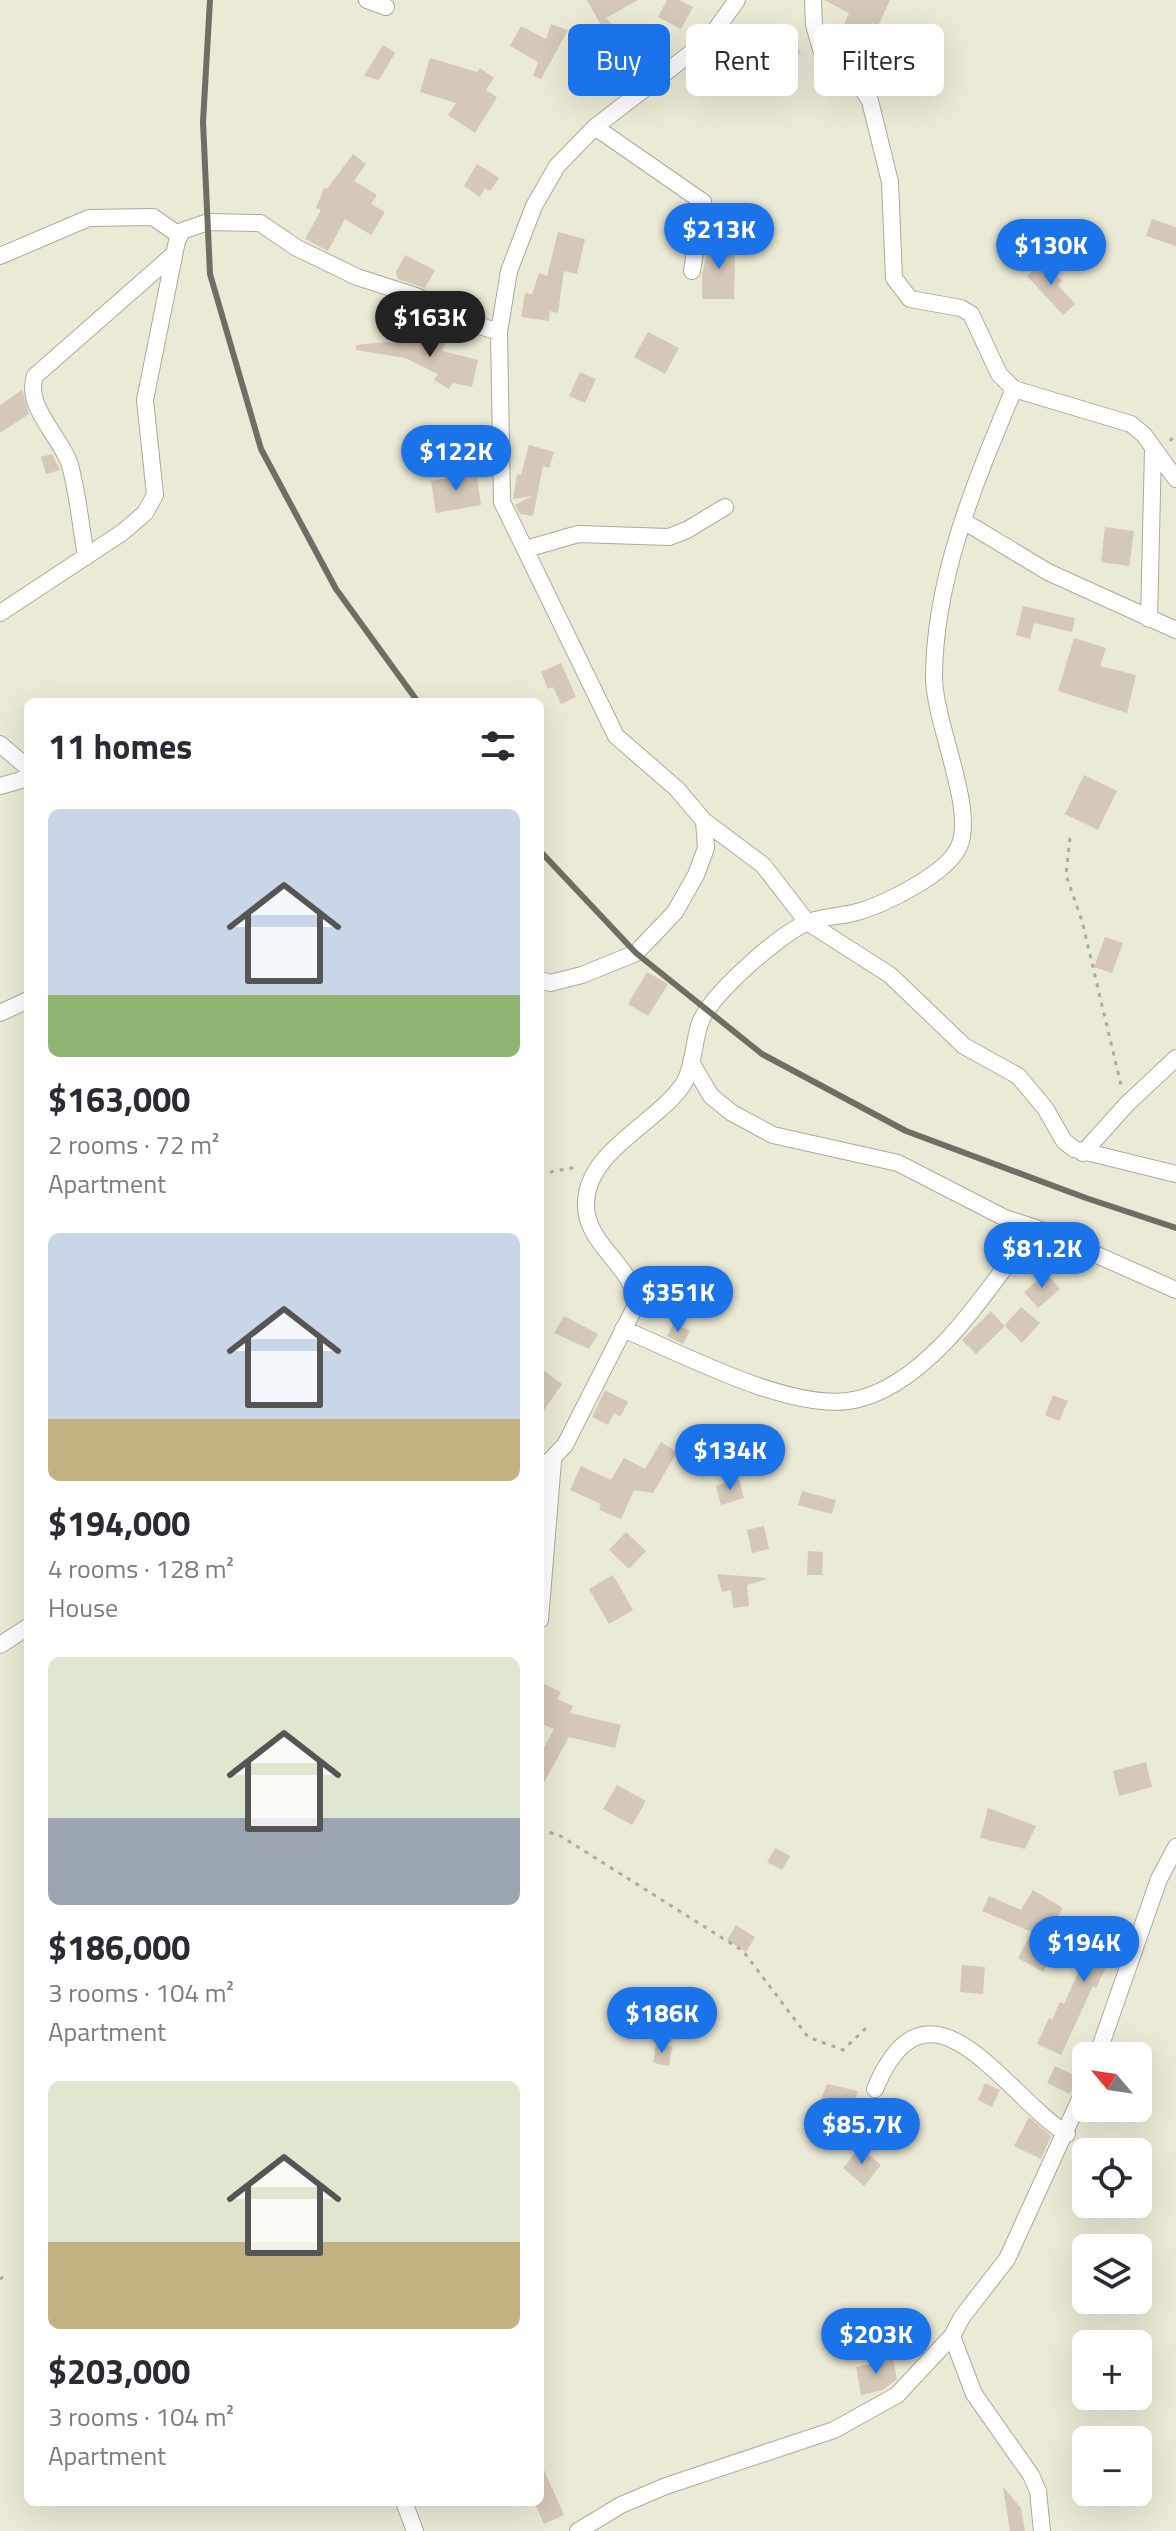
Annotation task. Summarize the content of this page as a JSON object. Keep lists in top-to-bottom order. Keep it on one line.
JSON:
{"north":"top left","page":{"chip":["Buy","Rent","Filters"],"price":["$213K","$130K","$163K","$122K","$81.2K","$351K","$134K","$194K","$186K","$85.7K","$203K"],"heading":"11 homes","list":[{"name":"$163,000","note":"2 rooms · 72 m² · Apartment"},{"name":"$194,000","note":"4 rooms · 128 m² · House"},{"name":"$186,000","note":"3 rooms · 104 m² · Apartment"},{"name":"$203,000","note":"3 rooms · 104 m² · Apartment"}],"map_buttons":["+","−"]}}
